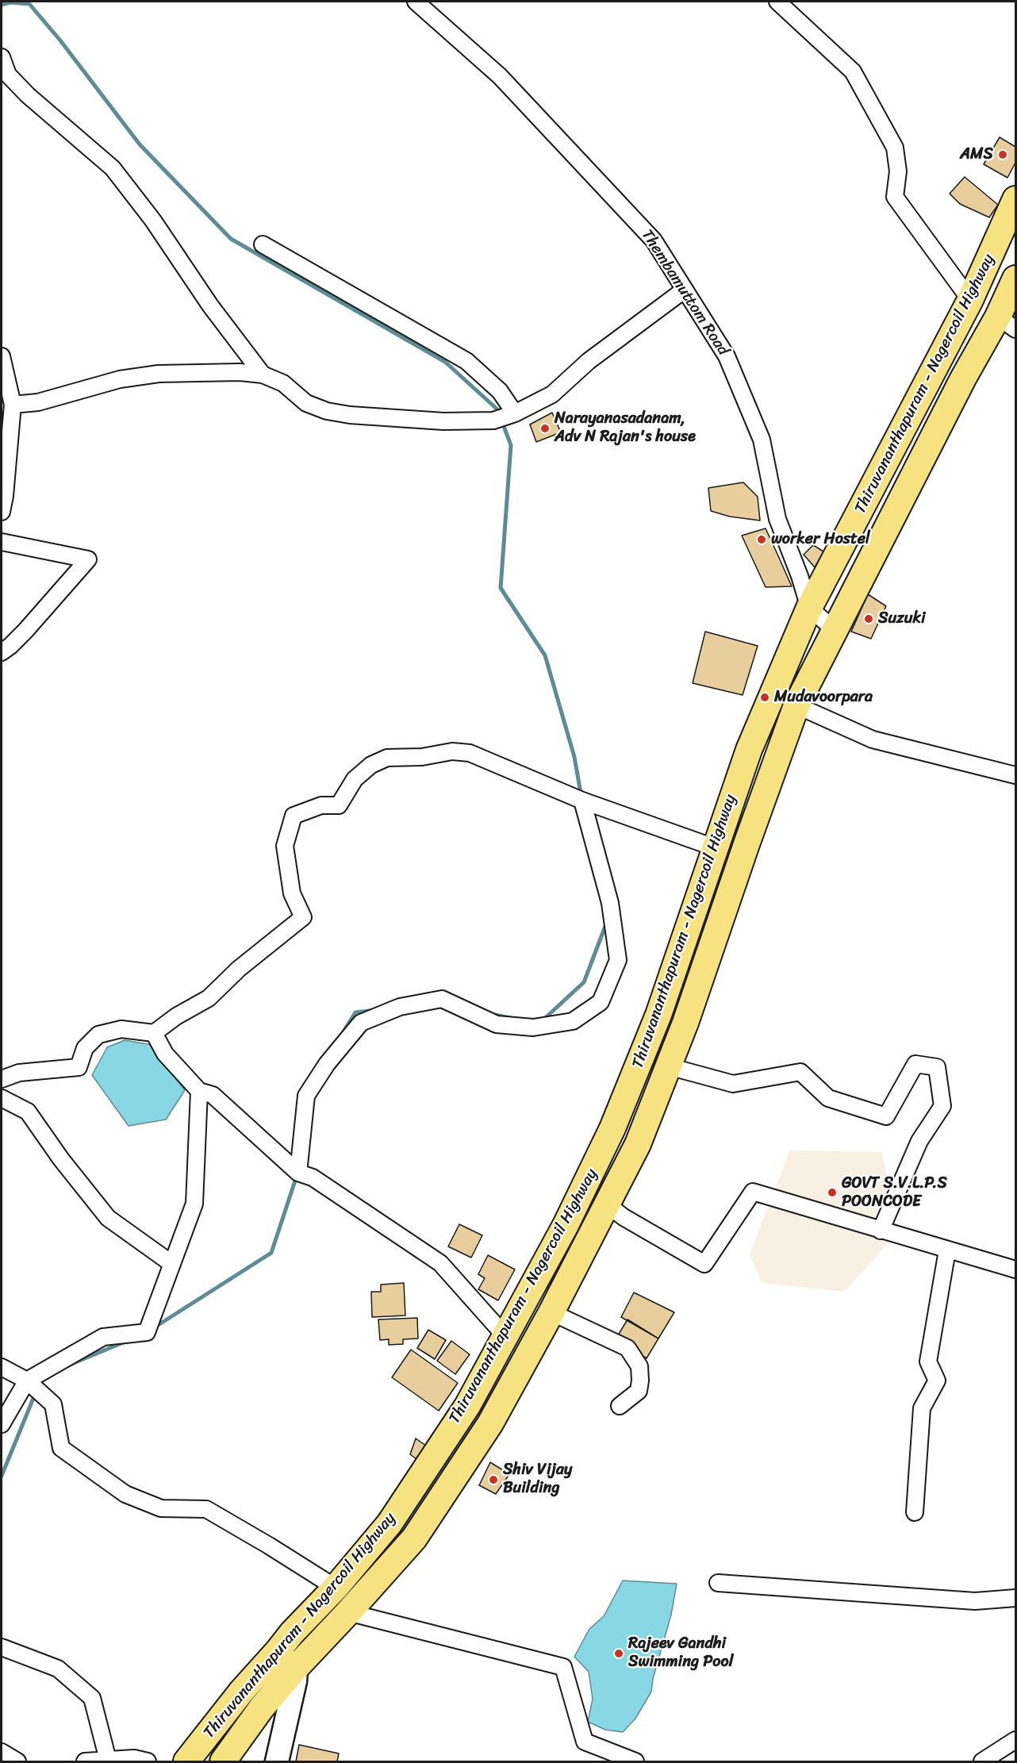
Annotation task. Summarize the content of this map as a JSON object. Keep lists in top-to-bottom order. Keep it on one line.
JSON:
{"streets":{"main road":["Thiruvananthapuram - Nagercoil Highway"],"street":["Thembamuttom Road"]},"crossings":[["Thembamuttom Road","Thiruvananthapuram - Nagercoil Highway"]],"places":["AMS","Narayanasadanam, Adv N Rajan's house","worker Hostel","Suzuki","Mudavoorpara","GOVT S.V.L.P.S POONCODE","Shiv Vijay Building","Rajeev Gandhi Swimming Pool"]}
